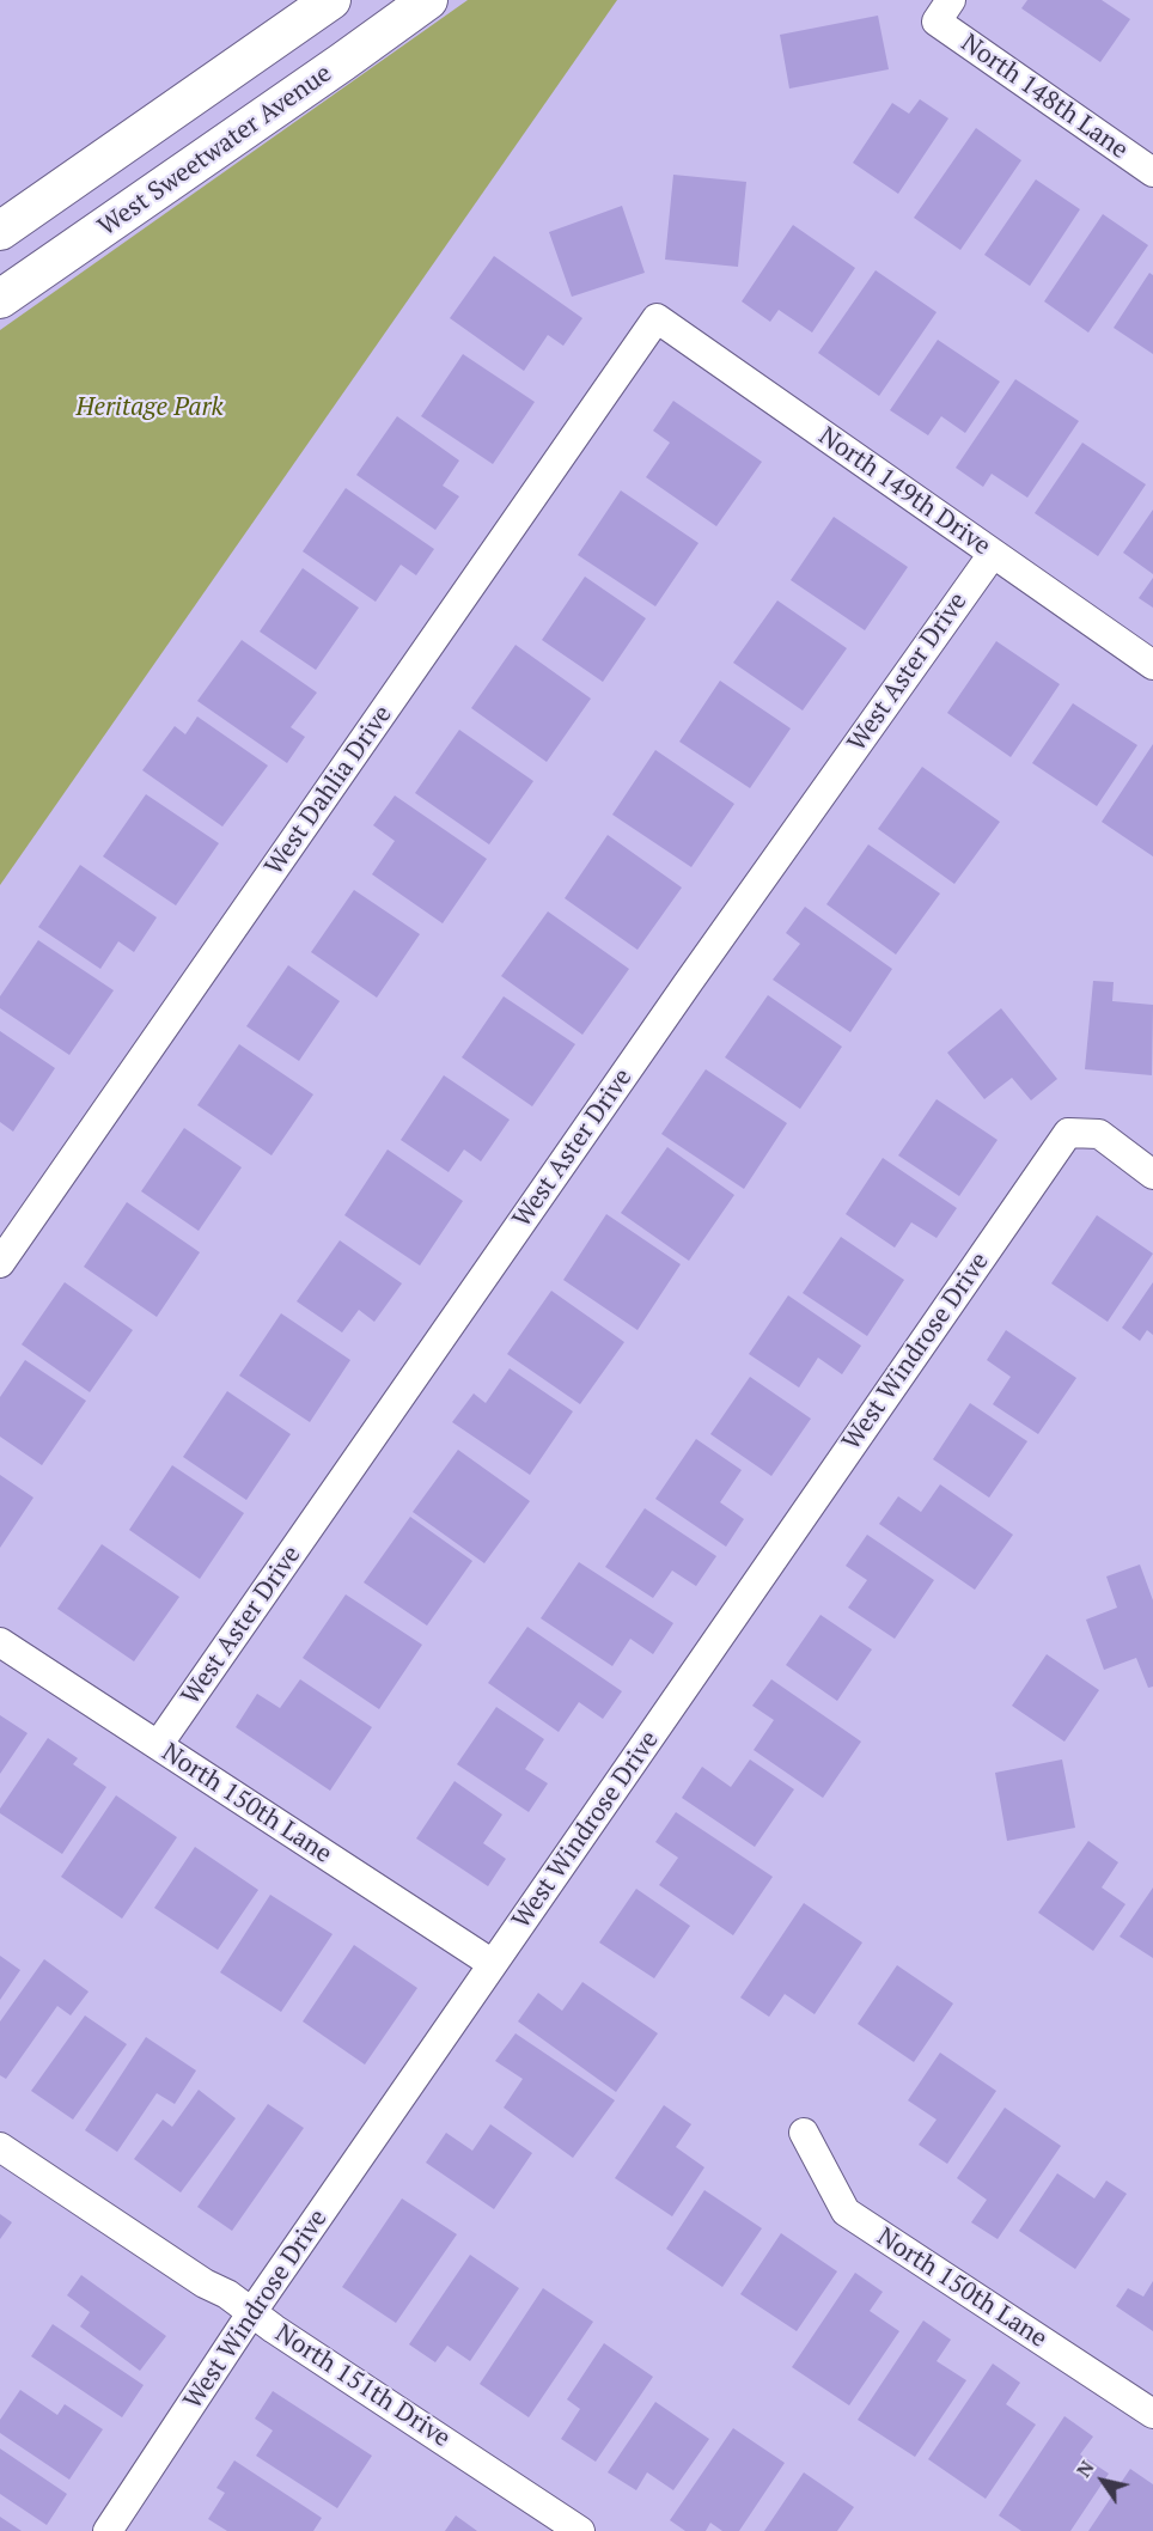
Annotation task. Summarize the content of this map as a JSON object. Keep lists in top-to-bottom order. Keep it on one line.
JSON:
{"streets":{"street":["North 148th Lane","West Sweetwater Avenue","North 149th Drive","West Aster Drive","West Dahlia Drive","West Windrose Drive","North 150th Lane","North 151th Drive"]},"crossings":[["North 149th Drive","West Aster Drive"],["North 149th Drive","West Dahlia Drive"],["West Aster Drive","North 150th Lane"],["West Windrose Drive","North 150th Lane"],["West Windrose Drive","North 151th Drive"]],"parks":["Heritage Park"],"north":"top left"}
